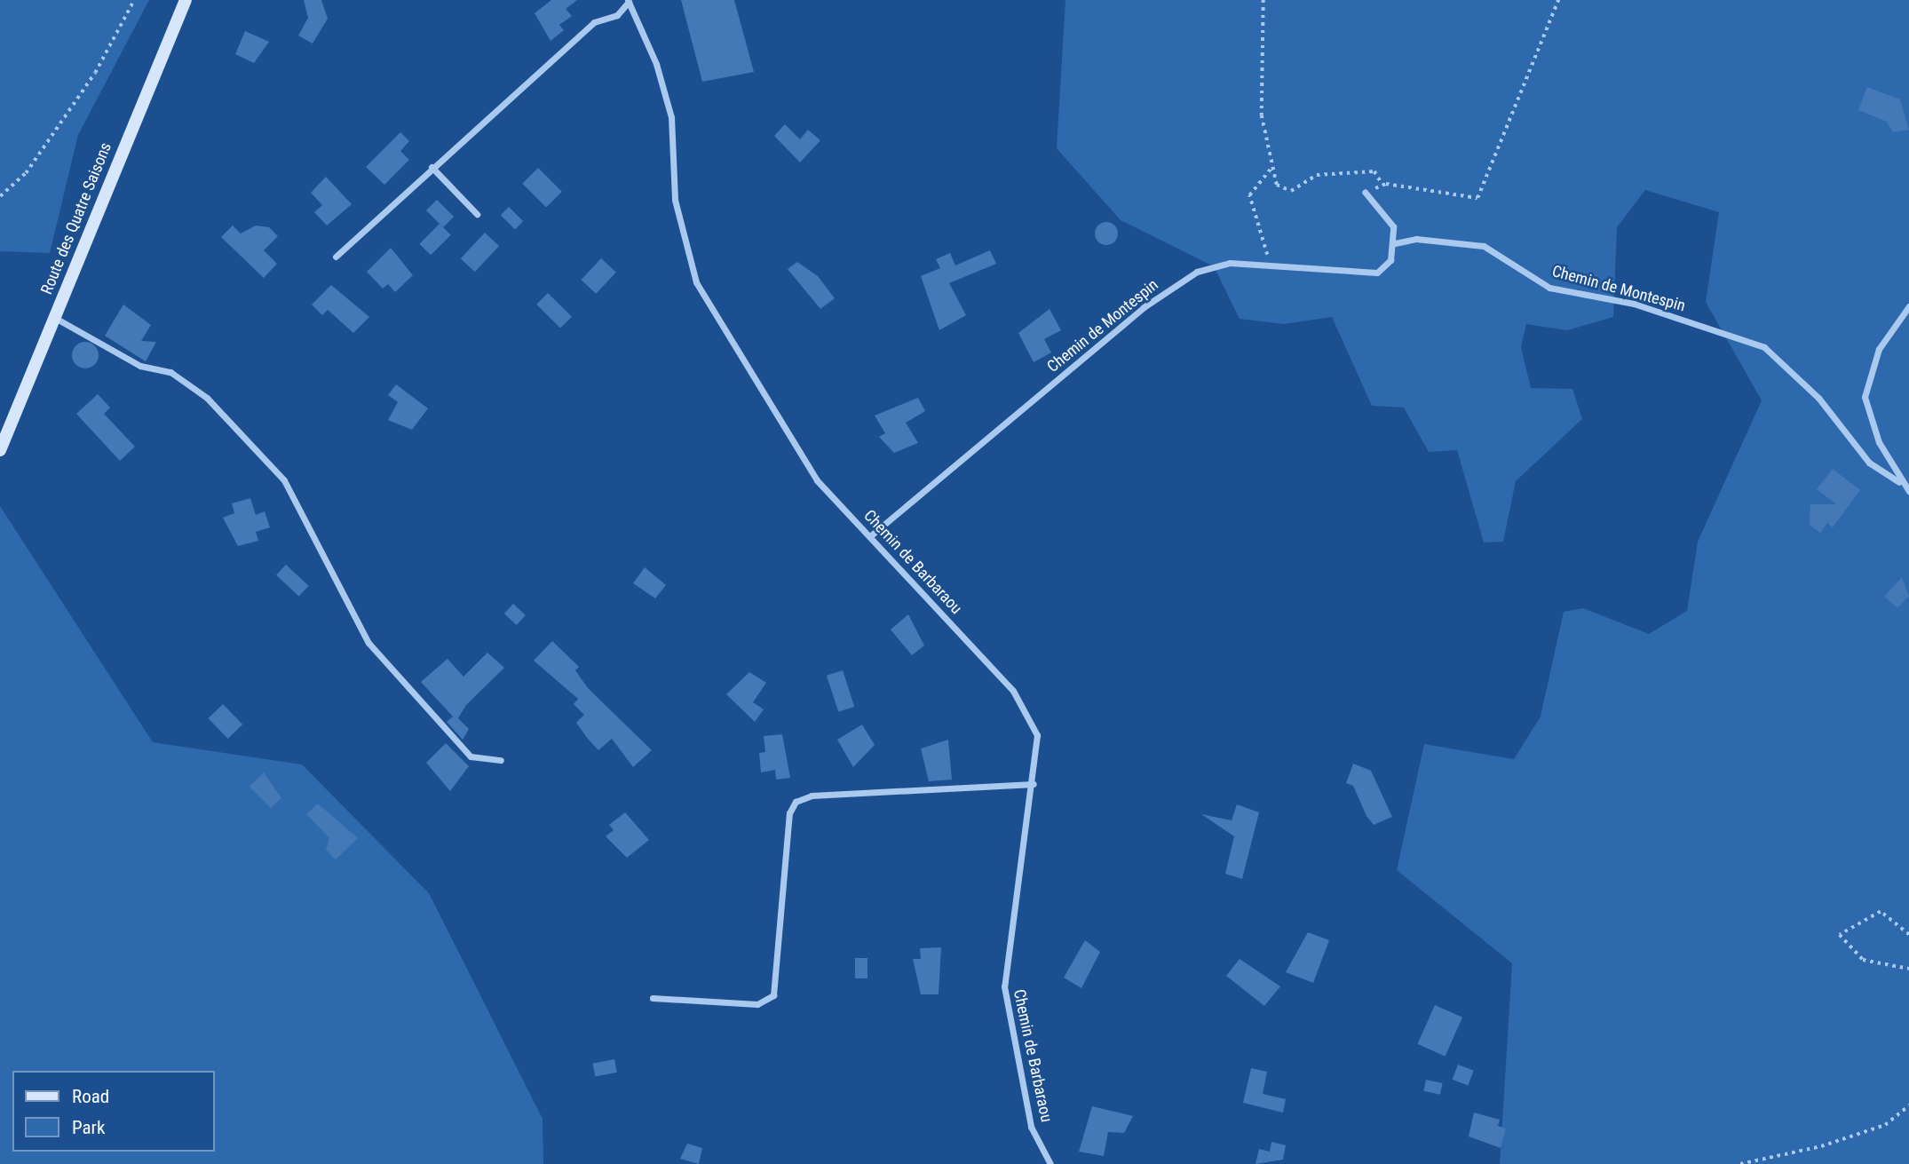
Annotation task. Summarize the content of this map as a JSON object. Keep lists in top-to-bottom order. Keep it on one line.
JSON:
{"streets":{"main road":["Route des Quatre Saisons"],"street":["Chemin de Montespin","Chemin de Barbaraou"]},"crossings":[["Chemin de Montespin","Chemin de Barbaraou"]],"legend":["Road","Park"]}
